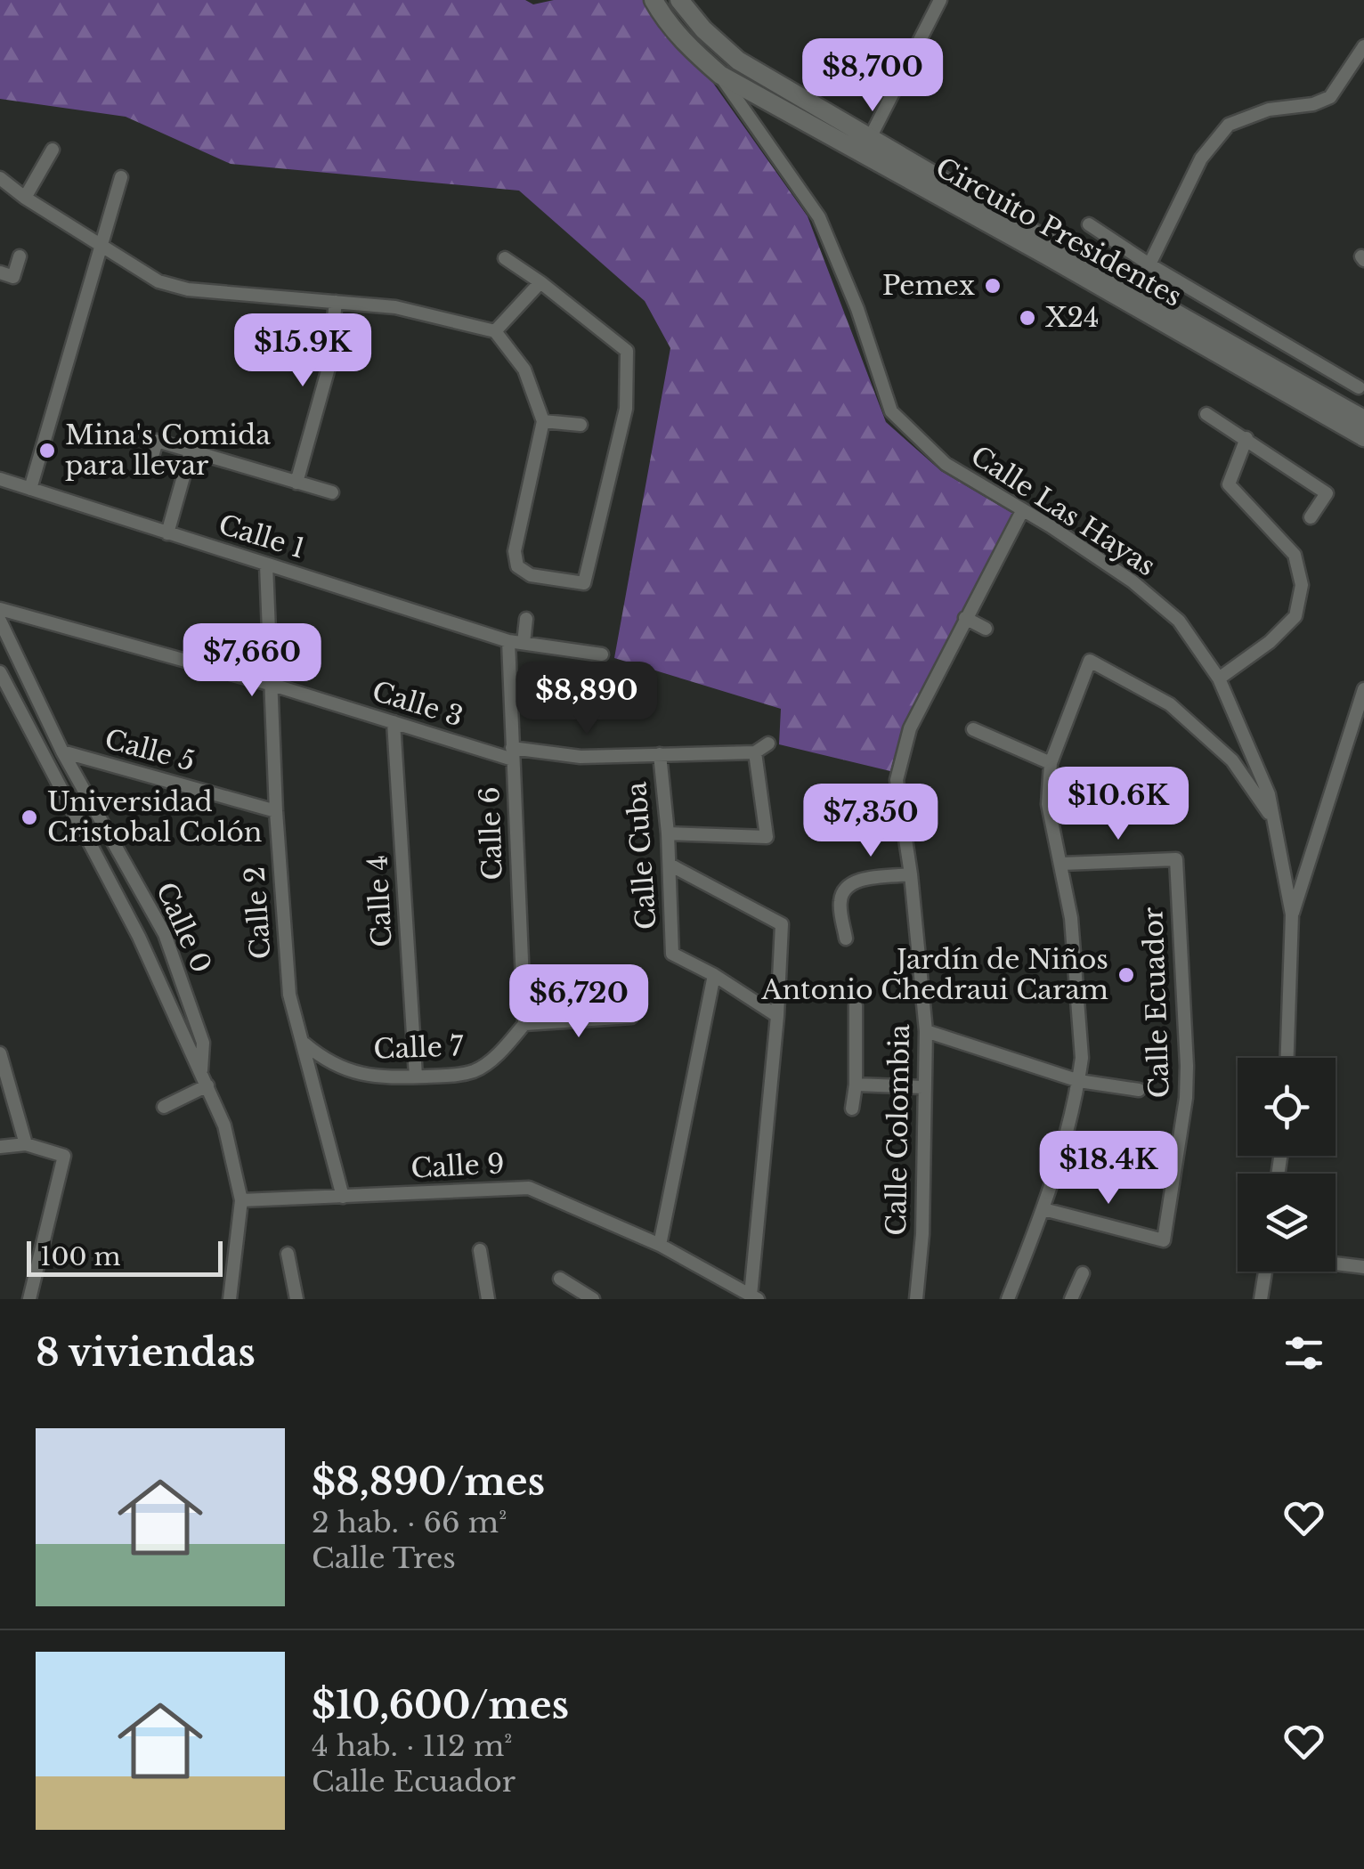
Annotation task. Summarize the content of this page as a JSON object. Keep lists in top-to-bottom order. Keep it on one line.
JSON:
{"streets":{"main road":["Circuito Presidentes"],"street":["Calle Las Hayas","Calle 1","Calle 3","Calle 5","Calle 6","Calle Cuba","Calle 4","Calle 2","Calle 0","Calle Ecuador","Calle 7","Calle Colombia","Calle 9"]},"crossings":[["Circuito Presidentes","Calle Las Hayas"],["Calle Las Hayas","Calle Colombia"],["Calle 1","Calle 6"],["Calle 1","Calle 2"],["Calle 3","Calle 6"],["Calle 3","Calle Cuba"],["Calle 3","Calle 4"],["Calle 3","Calle 2"],["Calle 5","Calle 2"],["Calle 5","Calle 0"],["Calle 6","Calle 7"],["Calle 4","Calle 7"],["Calle 2","Calle 7"],["Calle 2","Calle 9"]],"places":["Pemex","X24","Mina's Comida para llevar","Universidad Cristobal Colón","Jardín de Niños Antonio Chedraui Caram"],"scale_bar":"100 m","page":{"price":["$8,700","$15.9K","$7,660","$8,890","$10.6K","$7,350","$6,720","$18.4K"],"scale":"100 m","heading":"8 viviendas","list":[{"name":"$8,890/mes","note":"2 hab. · 66 m² · Calle Tres"},{"name":"$10,600/mes","note":"4 hab. · 112 m² · Calle Ecuador"}]}}
